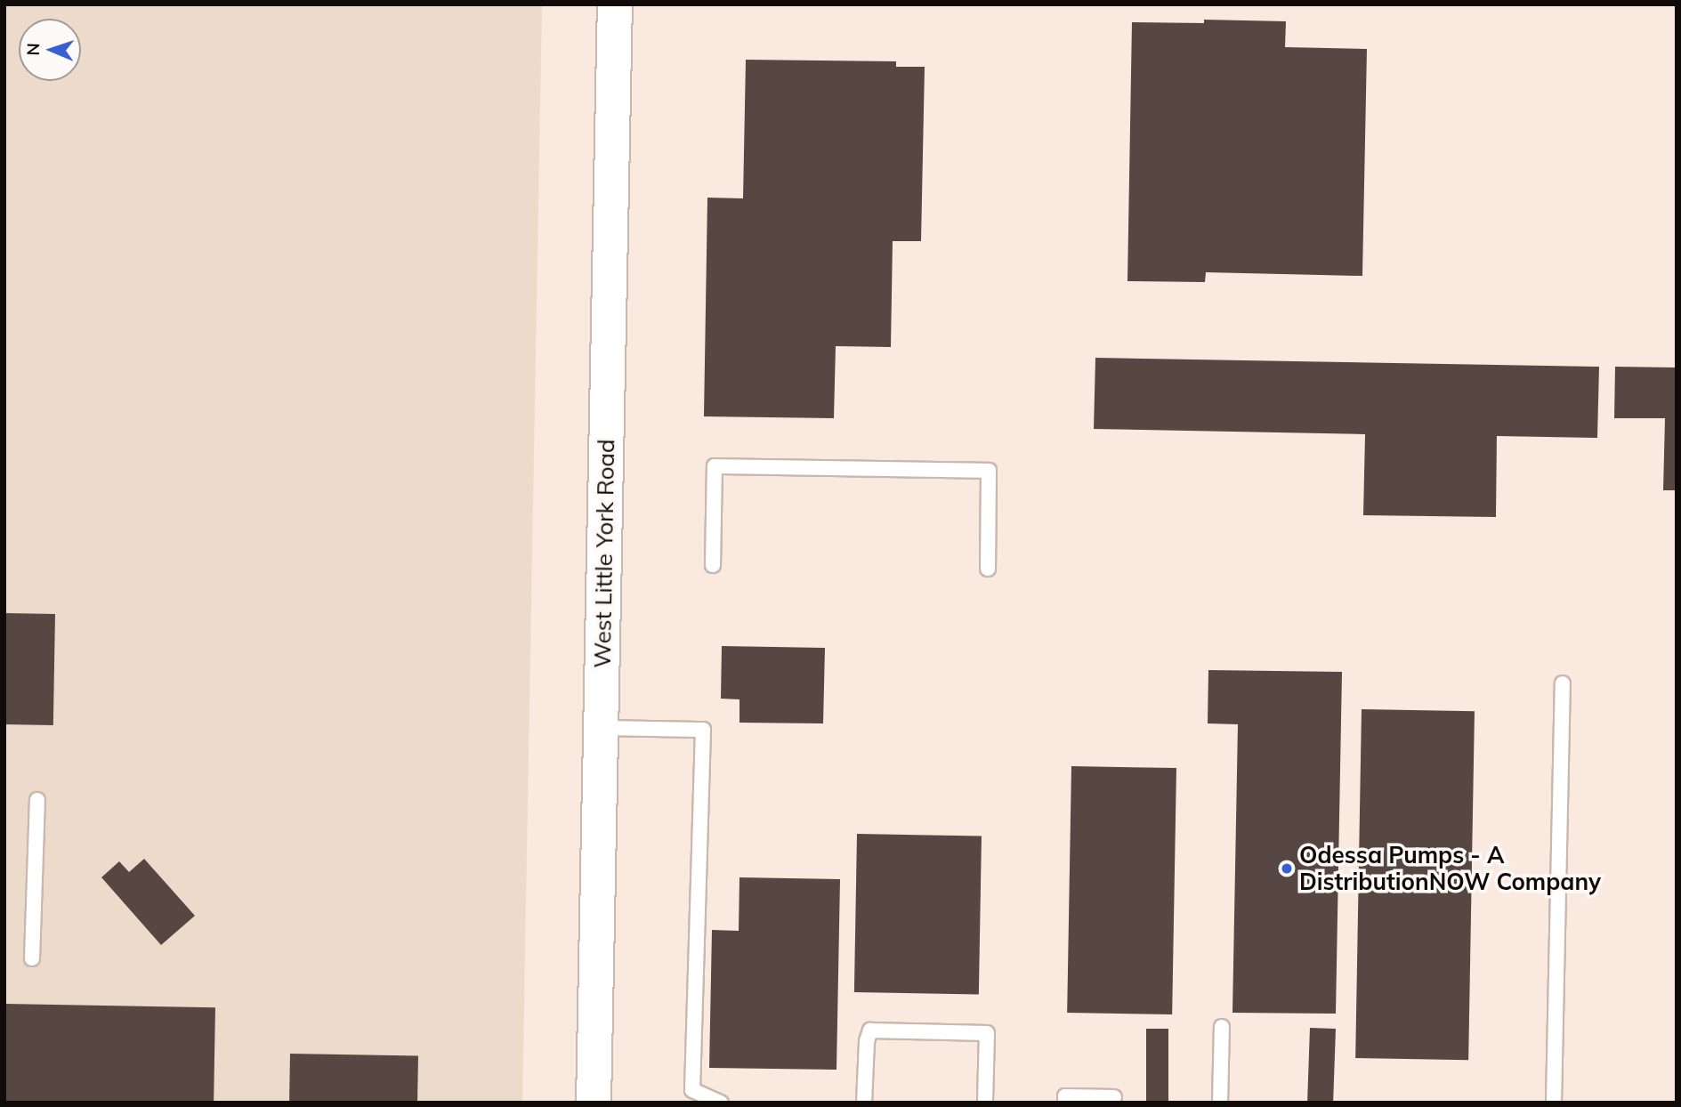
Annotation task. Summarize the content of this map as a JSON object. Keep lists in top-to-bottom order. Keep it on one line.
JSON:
{"streets":{"main road":["West Little York Road"]},"places":["Odessa Pumps - A DistributionNOW Company"],"north":"left"}
